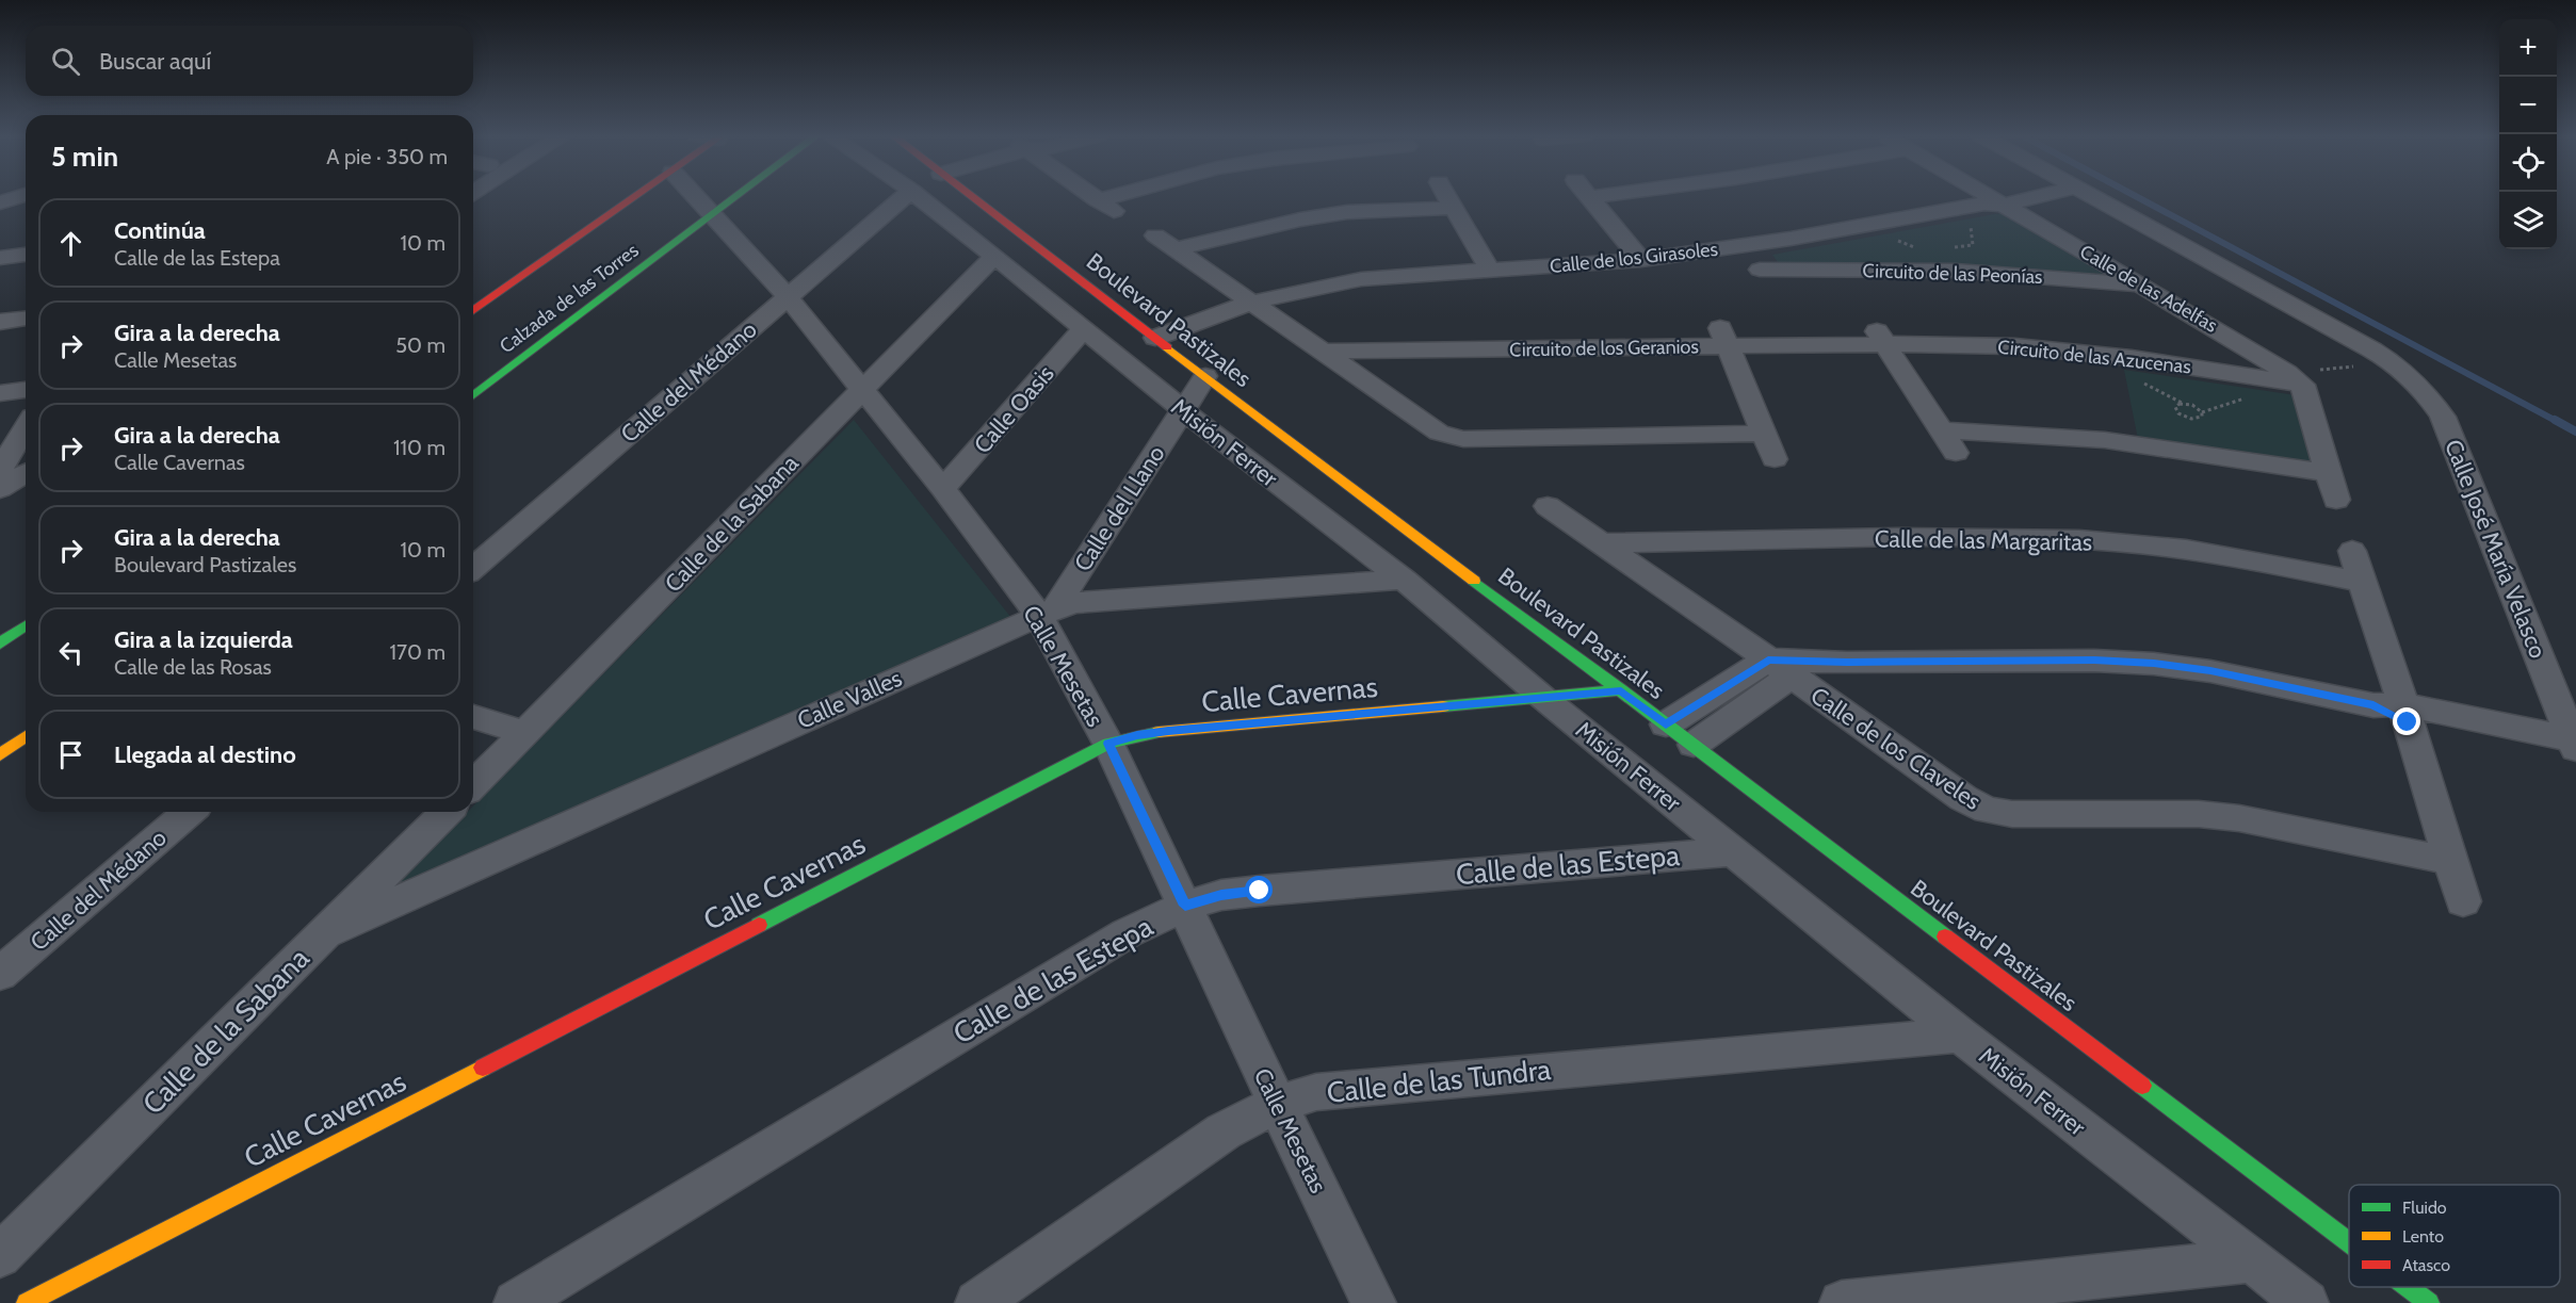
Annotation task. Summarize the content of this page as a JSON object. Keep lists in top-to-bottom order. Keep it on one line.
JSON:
{"streets":{"street":["Calle de los Girasoles","Circuito de las Peonías","Calle de las Adelfas","Calzada de las Torres","Boulevard Pastizales","Circuito de los Geranios","Circuito de las Azucenas","Calle del Médano","Calle Oasis","Misión Ferrer","Calle del Llano","Calle de la Sabana","Calle de las Margaritas","Calle José María Velasco","Calle Mesetas","Calle Cavernas","Calle Valles","Calle de los Claveles","Calle de las Estepa","Calle de las Tundra"]},"crossings":[["Calle de los Girasoles","Circuito de las Peonías"],["Calle de los Girasoles","Calle de las Adelfas"],["Calle de los Girasoles","Boulevard Pastizales"],["Circuito de las Peonías","Calle de las Adelfas"],["Calle de las Adelfas","Circuito de las Azucenas"],["Calzada de las Torres","Calle Mesetas"],["Boulevard Pastizales","Calle del Llano"],["Boulevard Pastizales","Calle Cavernas"],["Circuito de los Geranios","Circuito de las Azucenas"],["Calle del Médano","Calle Mesetas"],["Calle Oasis","Misión Ferrer"],["Calle Oasis","Calle Mesetas"],["Misión Ferrer","Calle del Llano"],["Misión Ferrer","Calle de la Sabana"],["Misión Ferrer","Calle Cavernas"],["Misión Ferrer","Calle Valles"],["Misión Ferrer","Calle de las Estepa"],["Misión Ferrer","Calle de las Tundra"],["Calle del Llano","Calle Mesetas"],["Calle del Llano","Calle Valles"],["Calle de la Sabana","Calle Mesetas"],["Calle de la Sabana","Calle Valles"],["Calle de las Margaritas","Calle de los Claveles"],["Calle Mesetas","Calle Cavernas"],["Calle Mesetas","Calle Valles"],["Calle Mesetas","Calle de las Estepa"],["Calle Mesetas","Calle de las Tundra"]],"legend":["Fluido","Lento","Atasco"],"page":{"map_buttons":["+","−"],"search":"Buscar aquí","heading":["5 min","A pie · 350 m"],"list":[["Continúa","Calle de las Estepa","10 m"],["Gira a la derecha","Calle Mesetas","50 m"],["Gira a la derecha","Calle Cavernas","110 m"],["Gira a la derecha","Boulevard Pastizales","10 m"],["Gira a la izquierda","Calle de las Rosas","170 m"],"Llegada al destino"]}}
